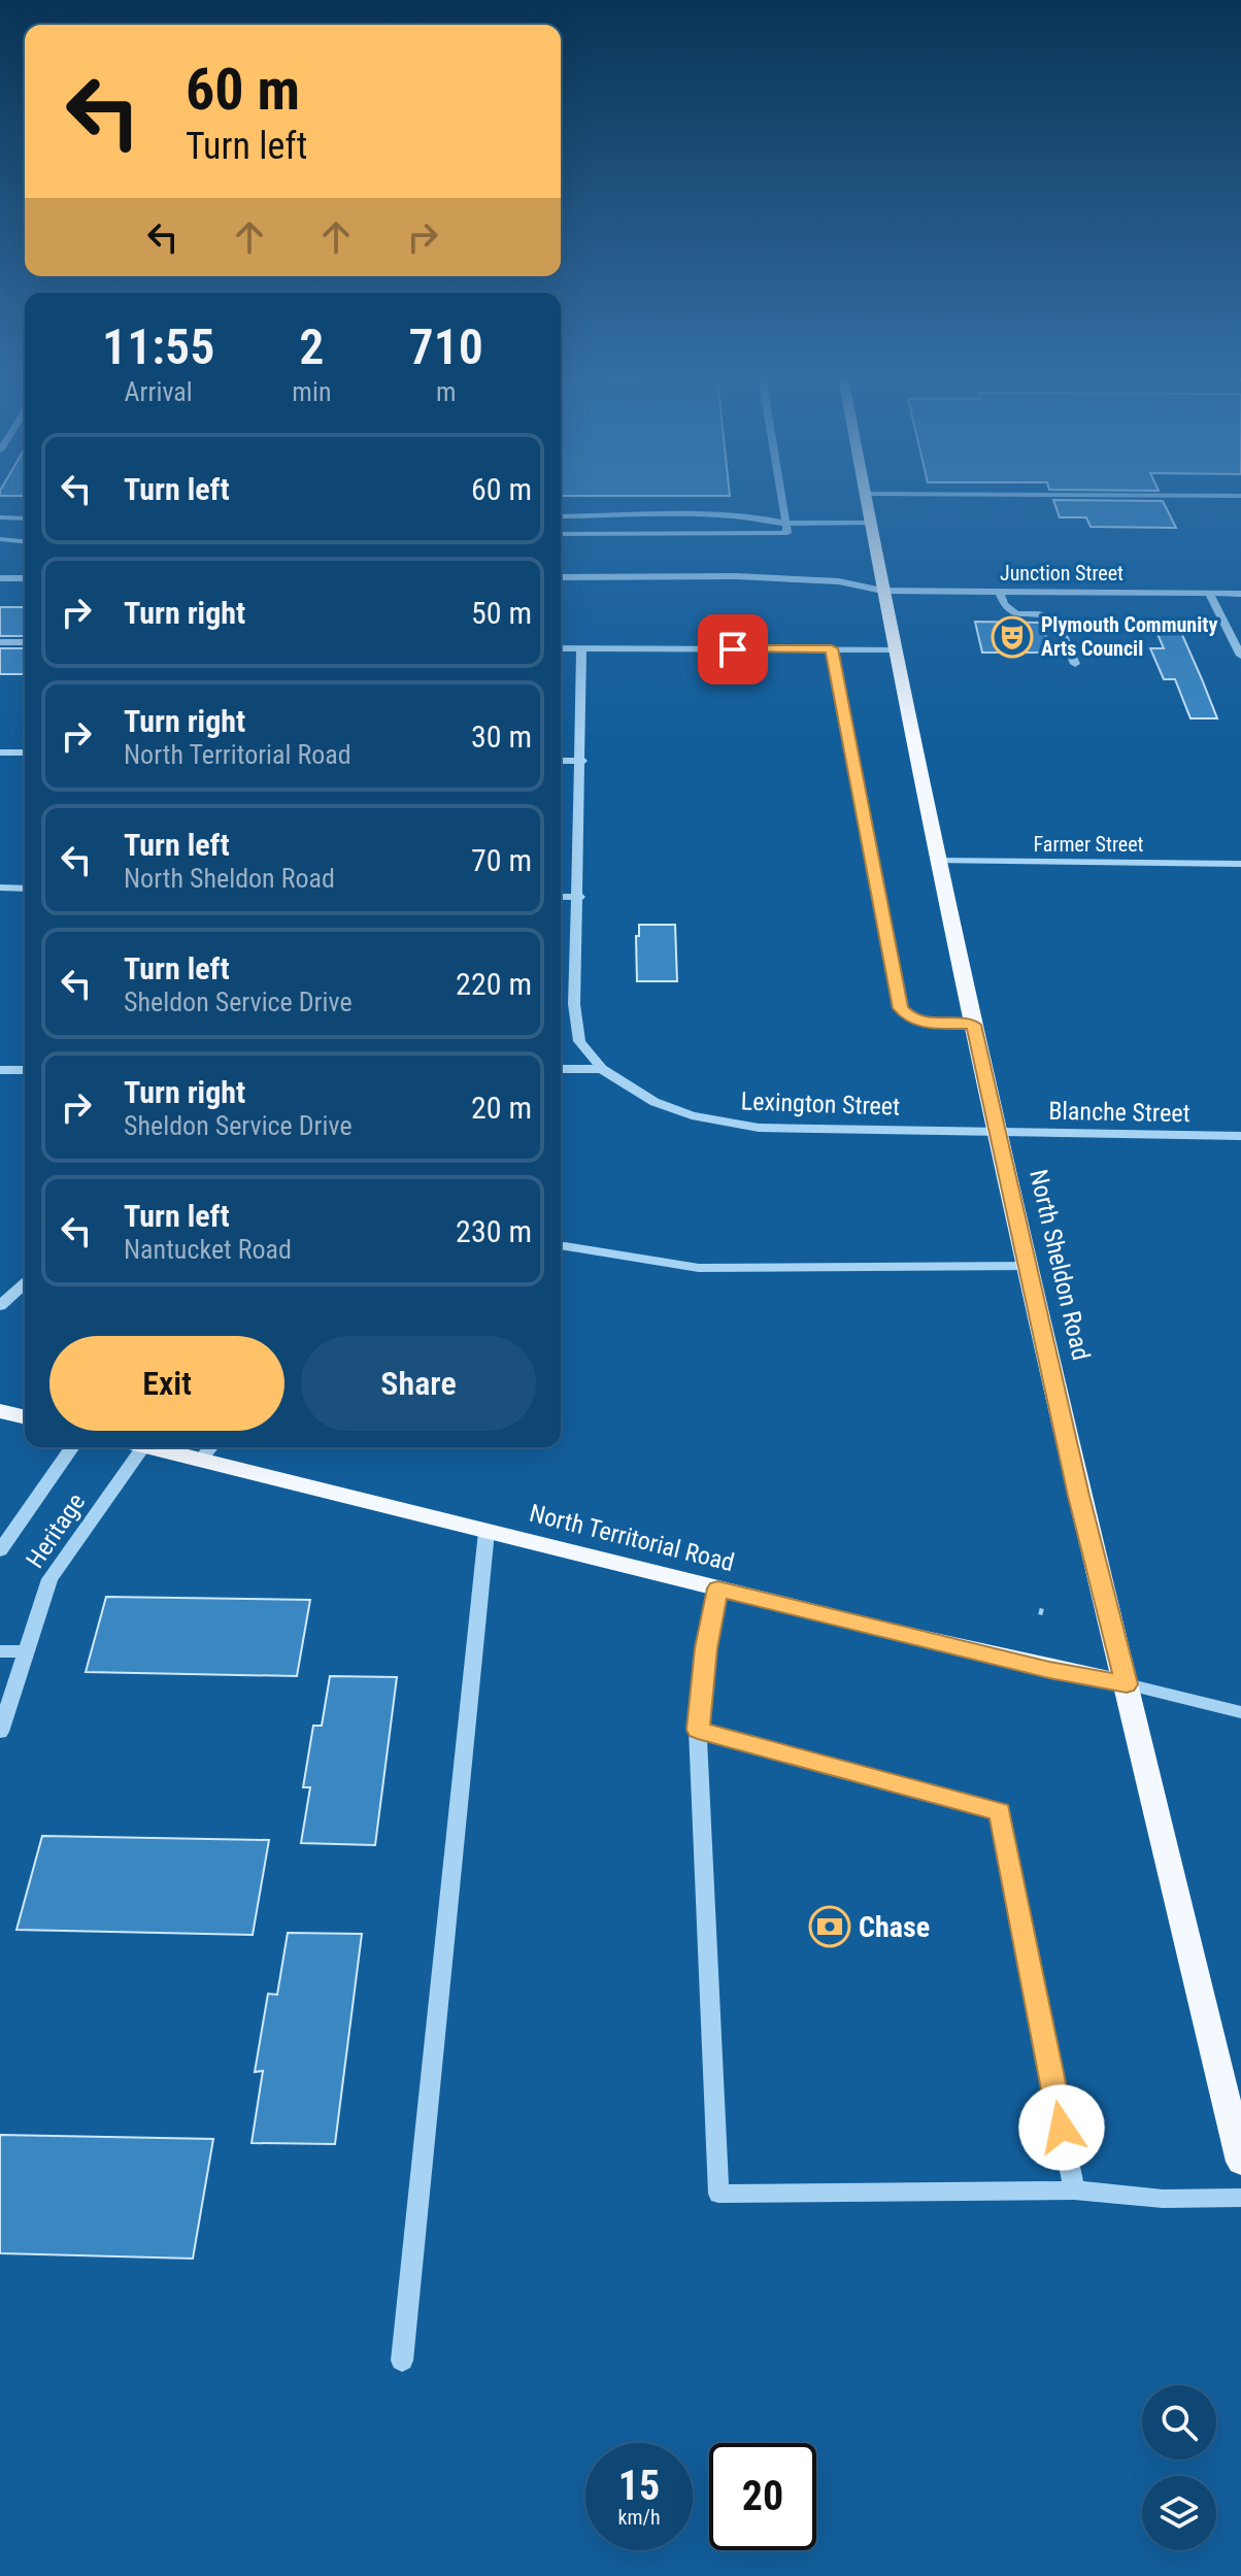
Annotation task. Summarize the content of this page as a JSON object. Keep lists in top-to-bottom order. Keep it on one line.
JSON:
{"streets":{"main road":["North Sheldon Road","North Territorial Road"],"street":["Junction Street","Farmer Street","Lexington Street","Blanche Street","Heritage"]},"crossings":[["Junction Street","North Sheldon Road"],["Farmer Street","North Sheldon Road"],["Lexington Street","Blanche Street"],["Lexington Street","North Sheldon Road"],["Blanche Street","North Sheldon Road"],["North Sheldon Road","North Territorial Road"]],"places":{"theatre":["Plymouth Community Arts Council"],"bank":["Chase"]},"page":{"turn":["60 m","Turn left"],"eta":["11:55","Arrival","2","min","710","m"],"list":[{"name":"Turn left","value":"60 m"},{"name":"Turn right","value":"50 m"},{"name":"Turn right","note":"North Territorial Road","value":"30 m"},{"name":"Turn left","note":"North Sheldon Road","value":"70 m"},{"name":"Turn left","note":"Sheldon Service Drive","value":"220 m"},{"name":"Turn right","note":"Sheldon Service Drive","value":"20 m"},{"name":"Turn left","note":"Nantucket Road","value":"230 m"}],"buttons":["Exit","Share"],"speed":"15 km/h","limit":"20"}}
